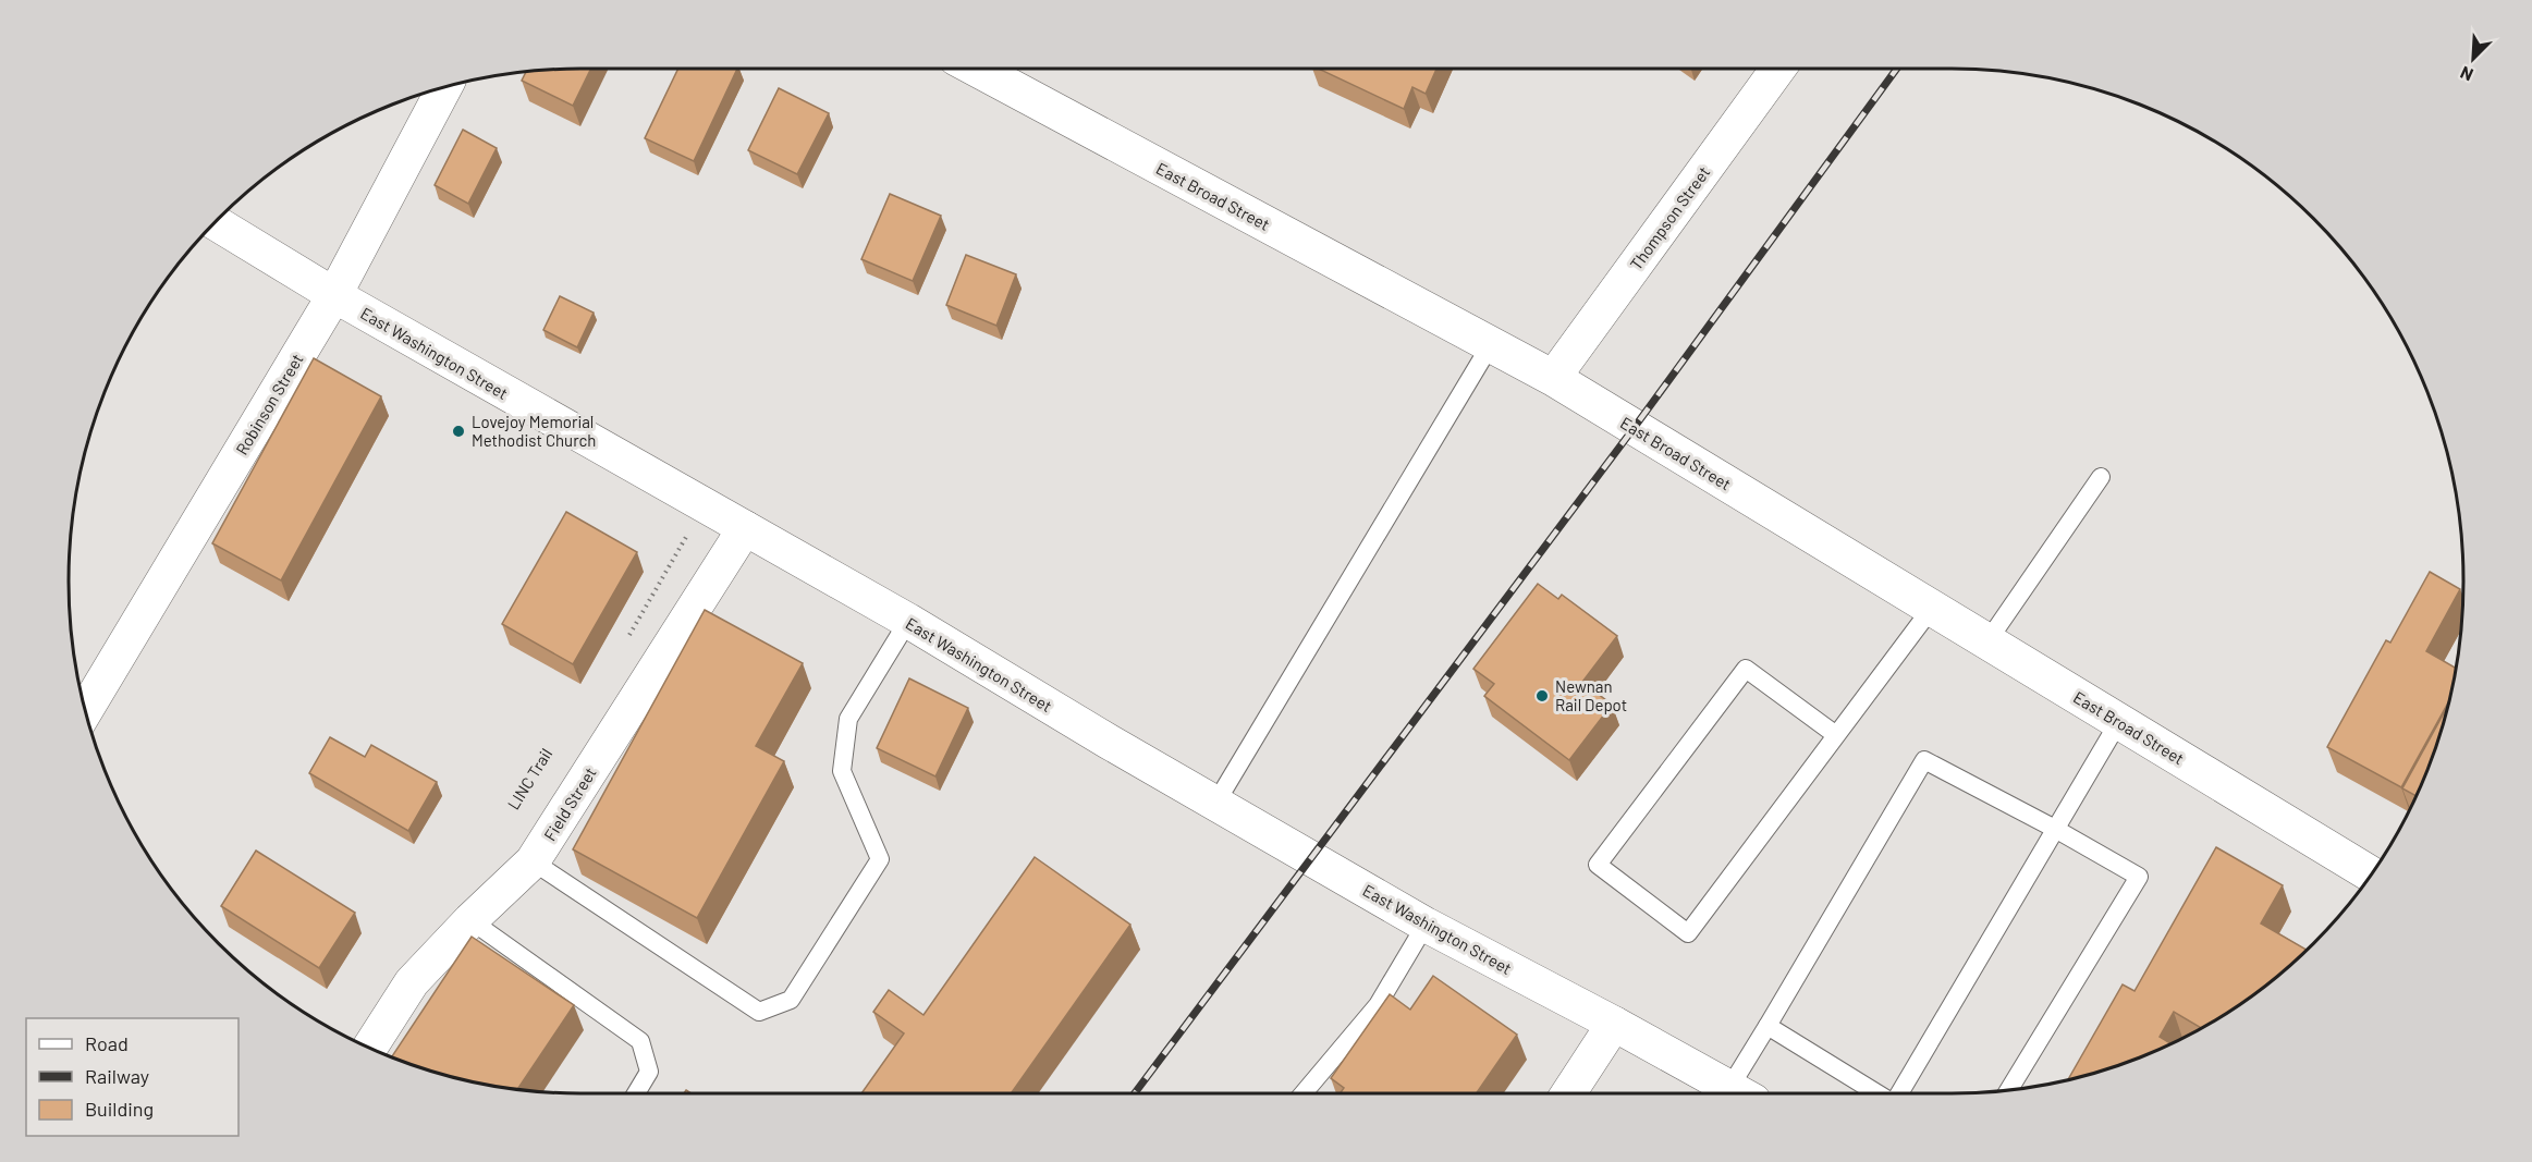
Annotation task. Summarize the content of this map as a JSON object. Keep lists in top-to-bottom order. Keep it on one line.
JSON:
{"streets":{"street":["East Broad Street","Thompson Street","East Washington Street","Robinson Street","Field Street"]},"crossings":[["East Broad Street","Thompson Street"],["East Washington Street","Robinson Street"],["East Washington Street","Field Street"]],"places":["Lovejoy Memorial Methodist Church","Newnan Rail Depot"],"legend":["Road","Railway","Building"],"north":"bottom left"}
